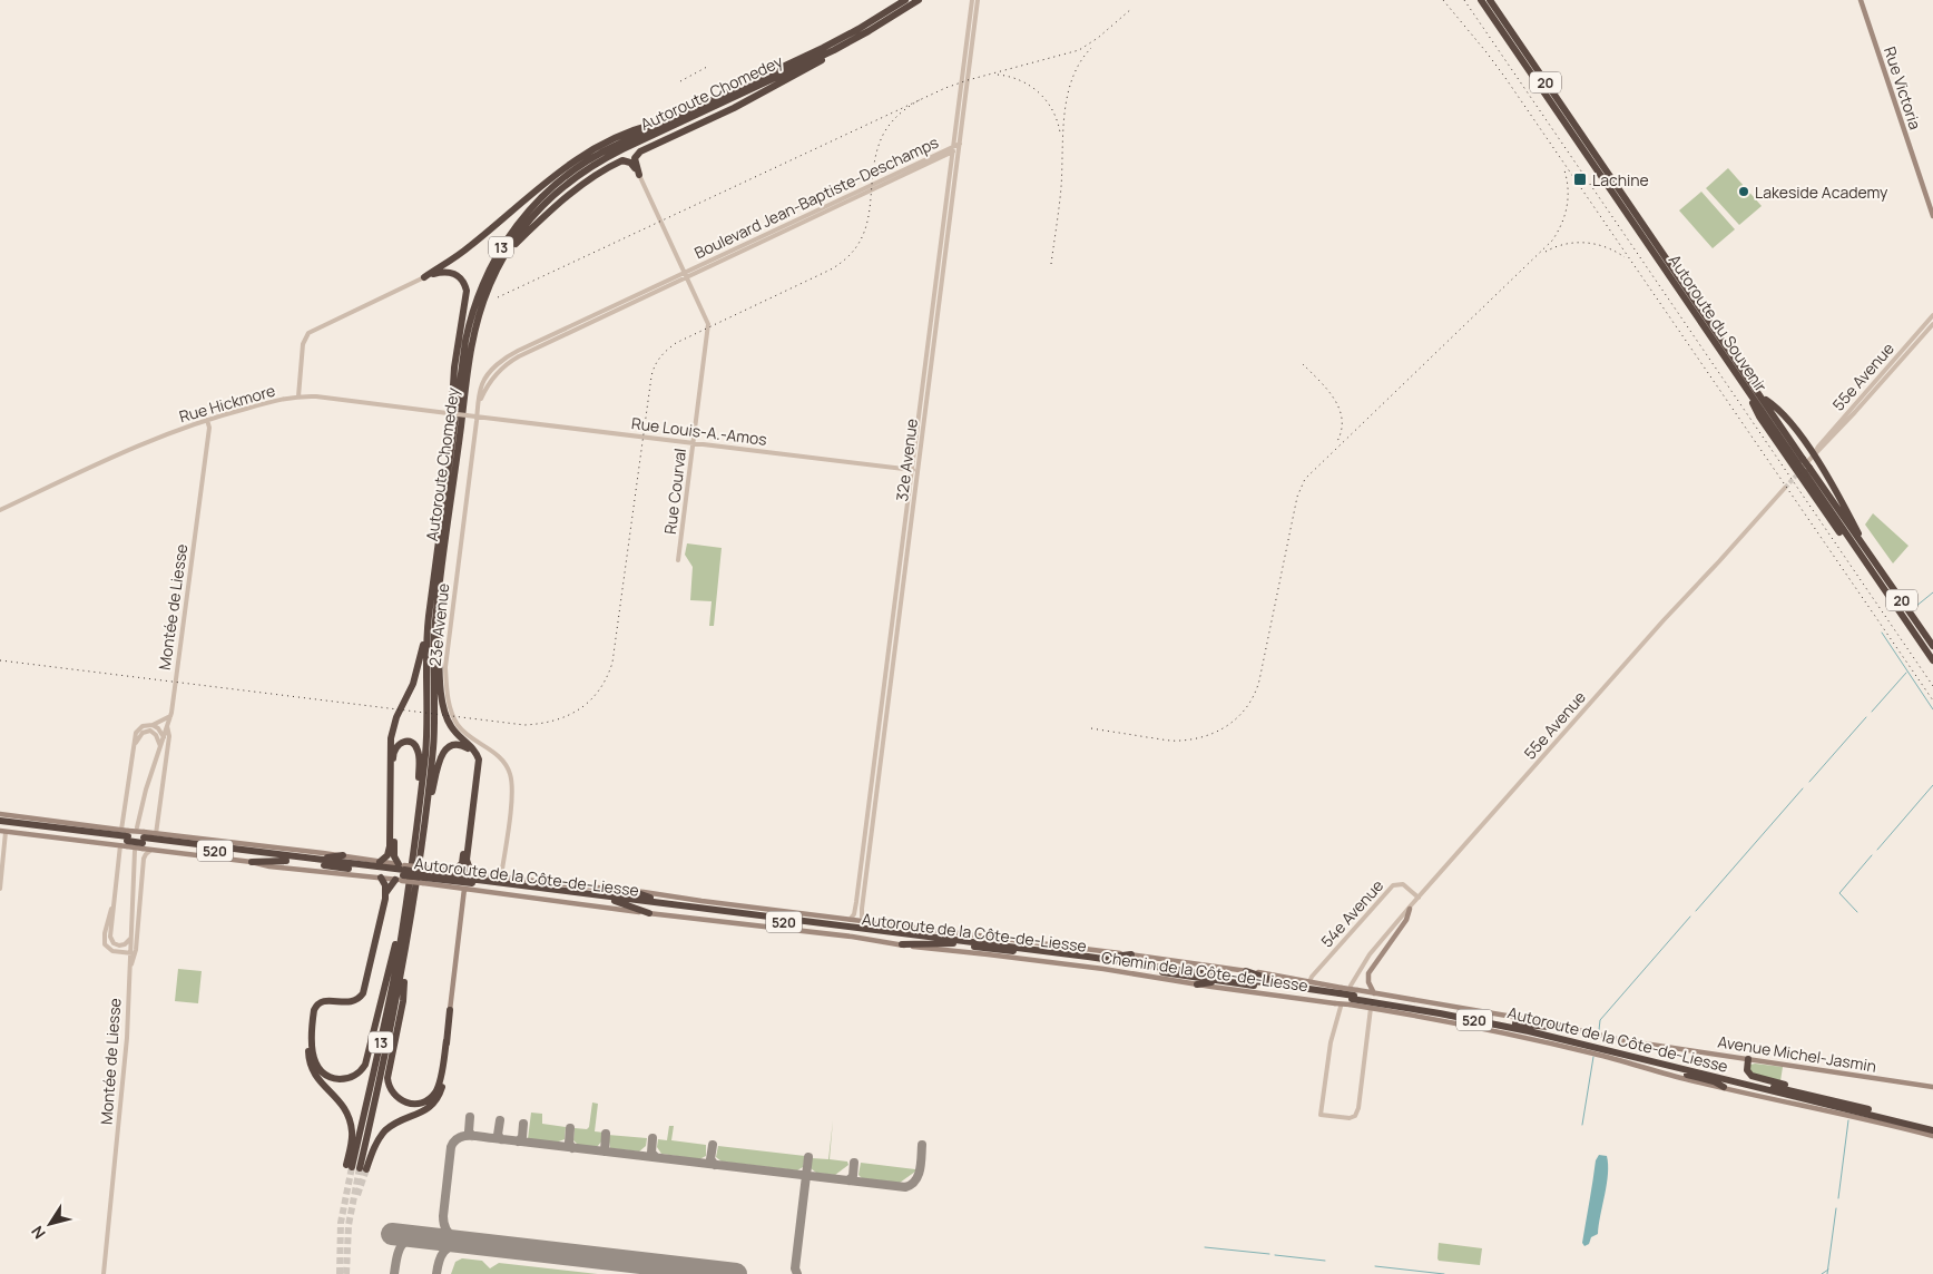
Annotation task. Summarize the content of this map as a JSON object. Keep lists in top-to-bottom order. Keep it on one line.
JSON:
{"streets":{"highway":["20","Autoroute Chomedey","13","Autoroute du Souvenir","520","Autoroute de la Côte-de-Liesse"],"main road":["Rue Victoria","Chemin de la Côte-de-Liesse","Avenue Michel-Jasmin"],"street":["Boulevard Jean-Baptiste-Deschamps","55e Avenue","Rue Hickmore","Rue Louis-A.-Amos","32e Avenue","Rue Courval","Montée de Liesse","23e Avenue","54e Avenue"]},"crossings":[["Boulevard Jean-Baptiste-Deschamps","Rue Hickmore"],["Boulevard Jean-Baptiste-Deschamps","Rue Louis-A.-Amos"],["Boulevard Jean-Baptiste-Deschamps","32e Avenue"],["Boulevard Jean-Baptiste-Deschamps","Rue Courval"],["Boulevard Jean-Baptiste-Deschamps","23e Avenue"],["Autoroute du Souvenir","55e Avenue"],["55e Avenue","54e Avenue"],["Rue Hickmore","Rue Louis-A.-Amos"],["Rue Hickmore","Montée de Liesse"],["Rue Hickmore","23e Avenue"],["Rue Louis-A.-Amos","32e Avenue"],["Rue Louis-A.-Amos","Rue Courval"],["Rue Louis-A.-Amos","23e Avenue"],["Autoroute de la Côte-de-Liesse","Chemin de la Côte-de-Liesse"],["54e Avenue","Chemin de la Côte-de-Liesse"]],"places":{"transit":["Lachine"],"other":["Lakeside Academy"]},"north":"bottom left"}
